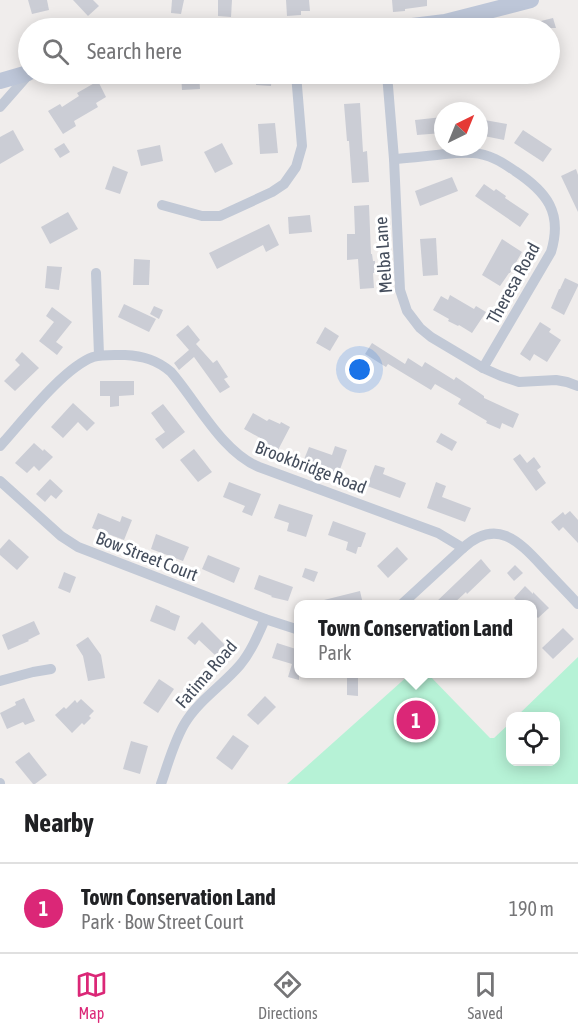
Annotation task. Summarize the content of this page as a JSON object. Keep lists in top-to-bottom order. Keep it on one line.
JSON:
{"streets":{"street":["Melba Lane","Theresa Road","Brookbridge Road","Bow Street Court","Fatima Road"]},"crossings":[["Melba Lane","Theresa Road"],["Bow Street Court","Fatima Road"]],"north":"top right","page":{"search":"Search here","popup":["Town Conservation Land","Park"],"pins":"1","heading":"Nearby","list":[{"mark":"1","name":"Town Conservation Land","note":"Park · Bow Street Court","value":"190 m"}],"nav":["Map","Directions","Saved"]}}
